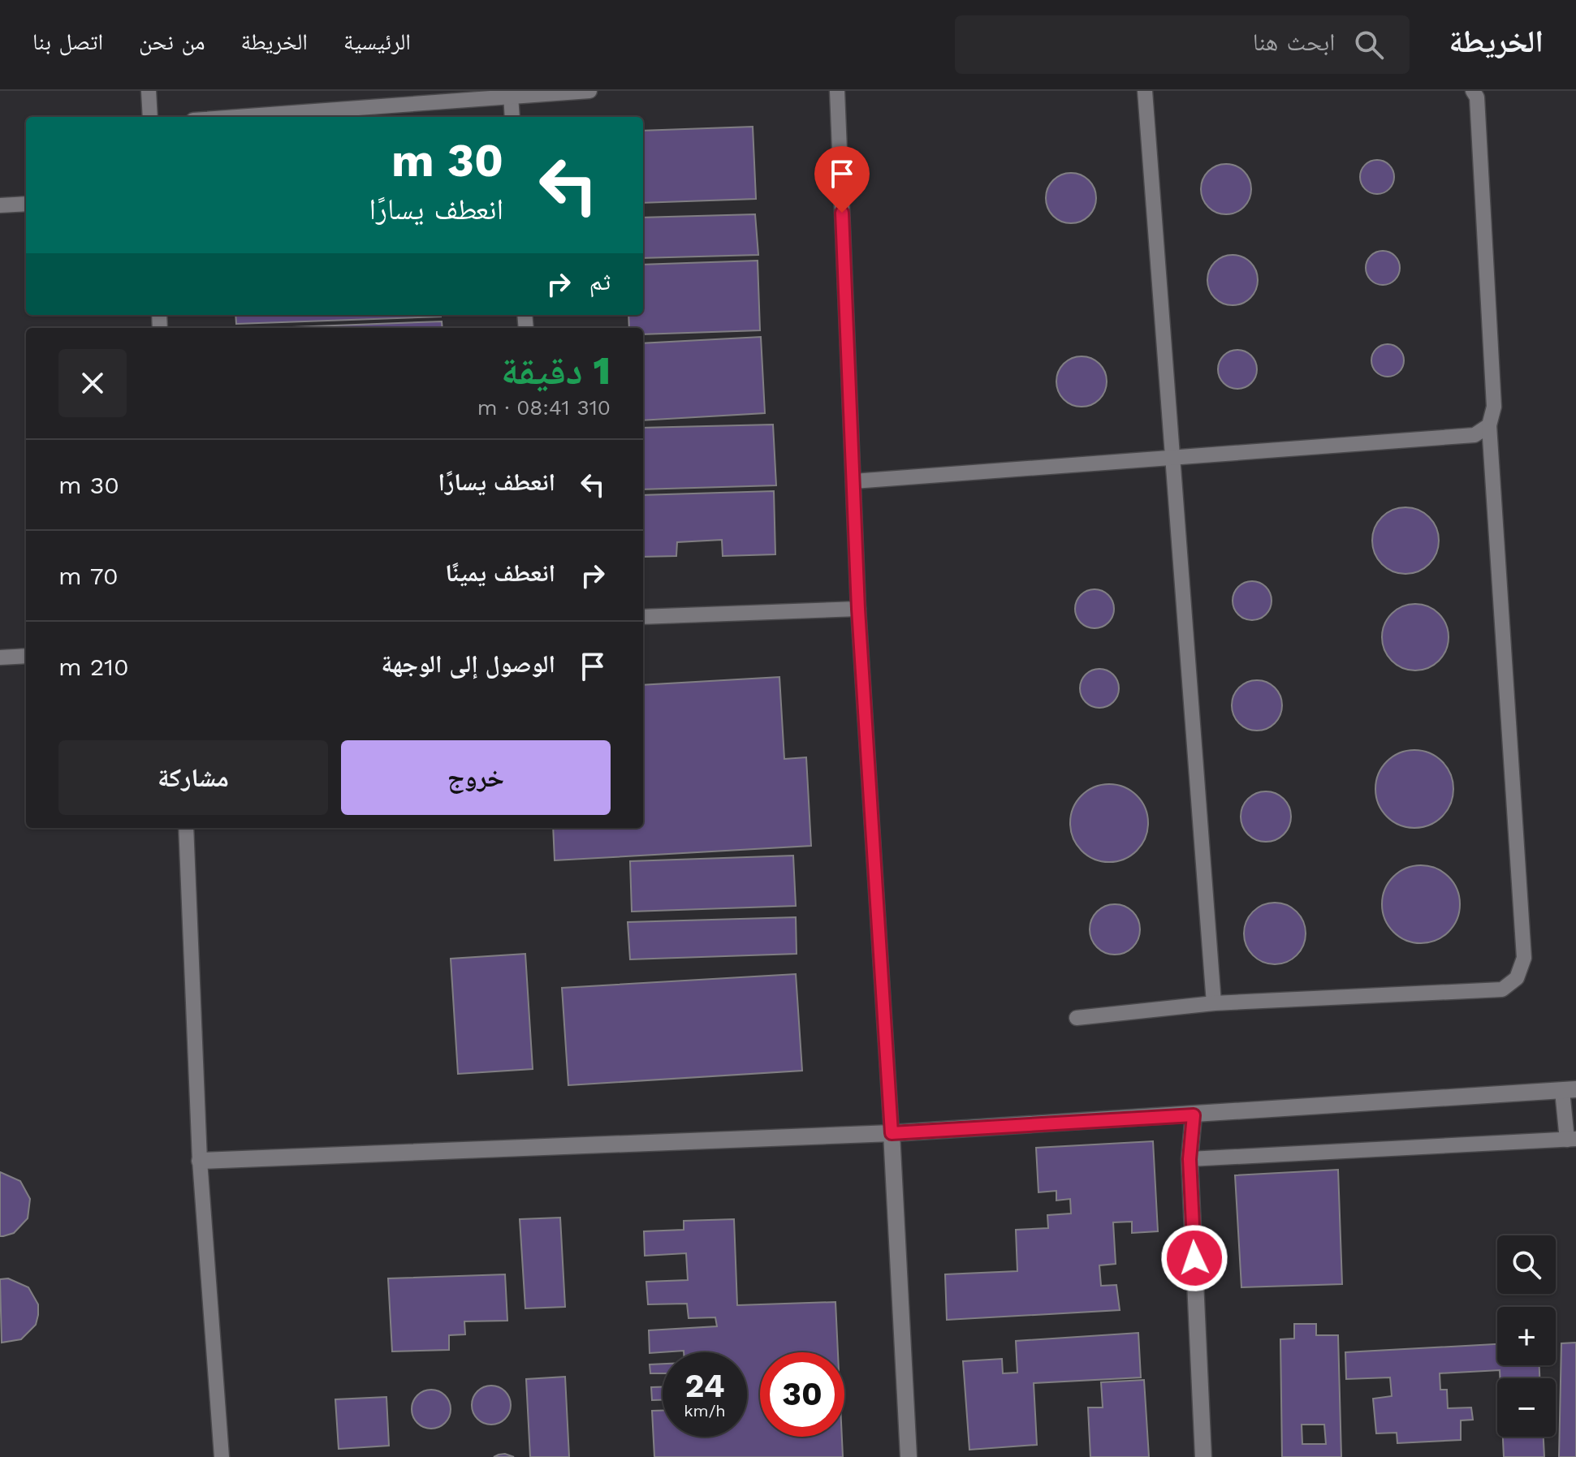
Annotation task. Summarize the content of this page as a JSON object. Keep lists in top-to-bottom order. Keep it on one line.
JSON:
{"page":{"header":"الخريطة","search":"ابحث هنا","nav":["الرئيسية","الخريطة","من نحن","اتصل بنا"],"turn":["30 m","انعطف يسارًا"],"then":"ثم","heading":["1 دقيقة","310 m · 08:41"],"list":[{"name":"انعطف يسارًا","value":"30 m"},{"name":"انعطف يمينًا","value":"70 m"},{"name":"الوصول إلى الوجهة","value":"210 m"}],"buttons":["خروج","مشاركة"],"map_buttons":["+","−"],"speed":"24 km/h","limit":"30"}}
